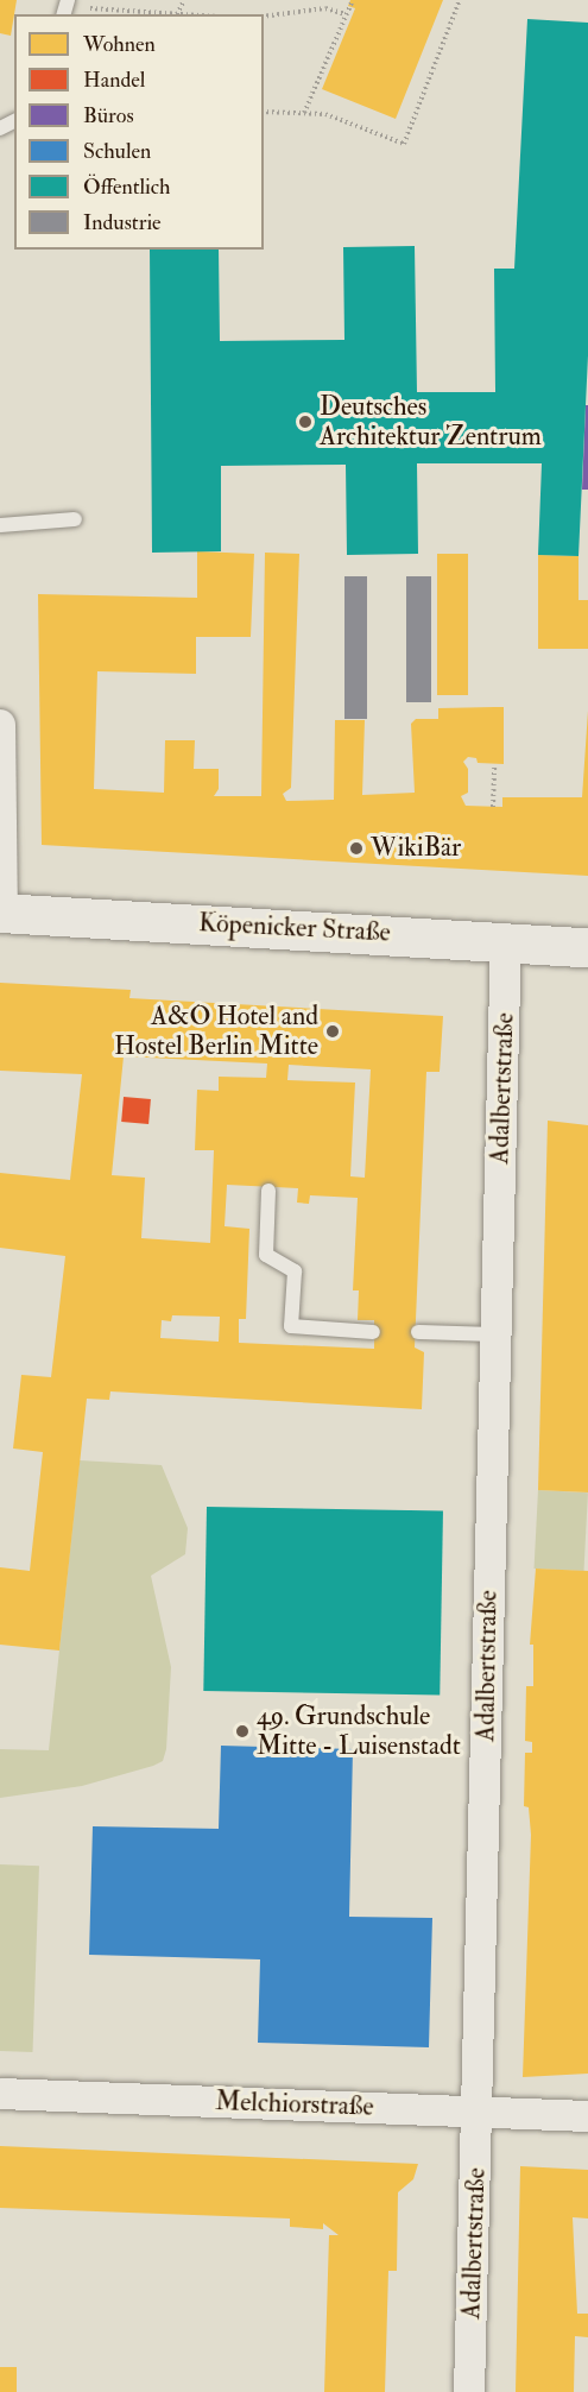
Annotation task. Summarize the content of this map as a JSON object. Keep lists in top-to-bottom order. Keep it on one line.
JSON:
{"streets":{"main road":["Köpenicker Straße"],"street":["Adalbertstraße","Melchiorstraße"]},"crossings":[["Köpenicker Straße","Adalbertstraße"],["Adalbertstraße","Melchiorstraße"]],"places":["Deutsches Architektur Zentrum","WikiBär","A&O Hotel and Hostel Berlin Mitte","49. Grundschule Mitte - Luisenstadt"],"legend":["Wohnen","Handel","Büros","Schulen","Öffentlich","Industrie"]}
